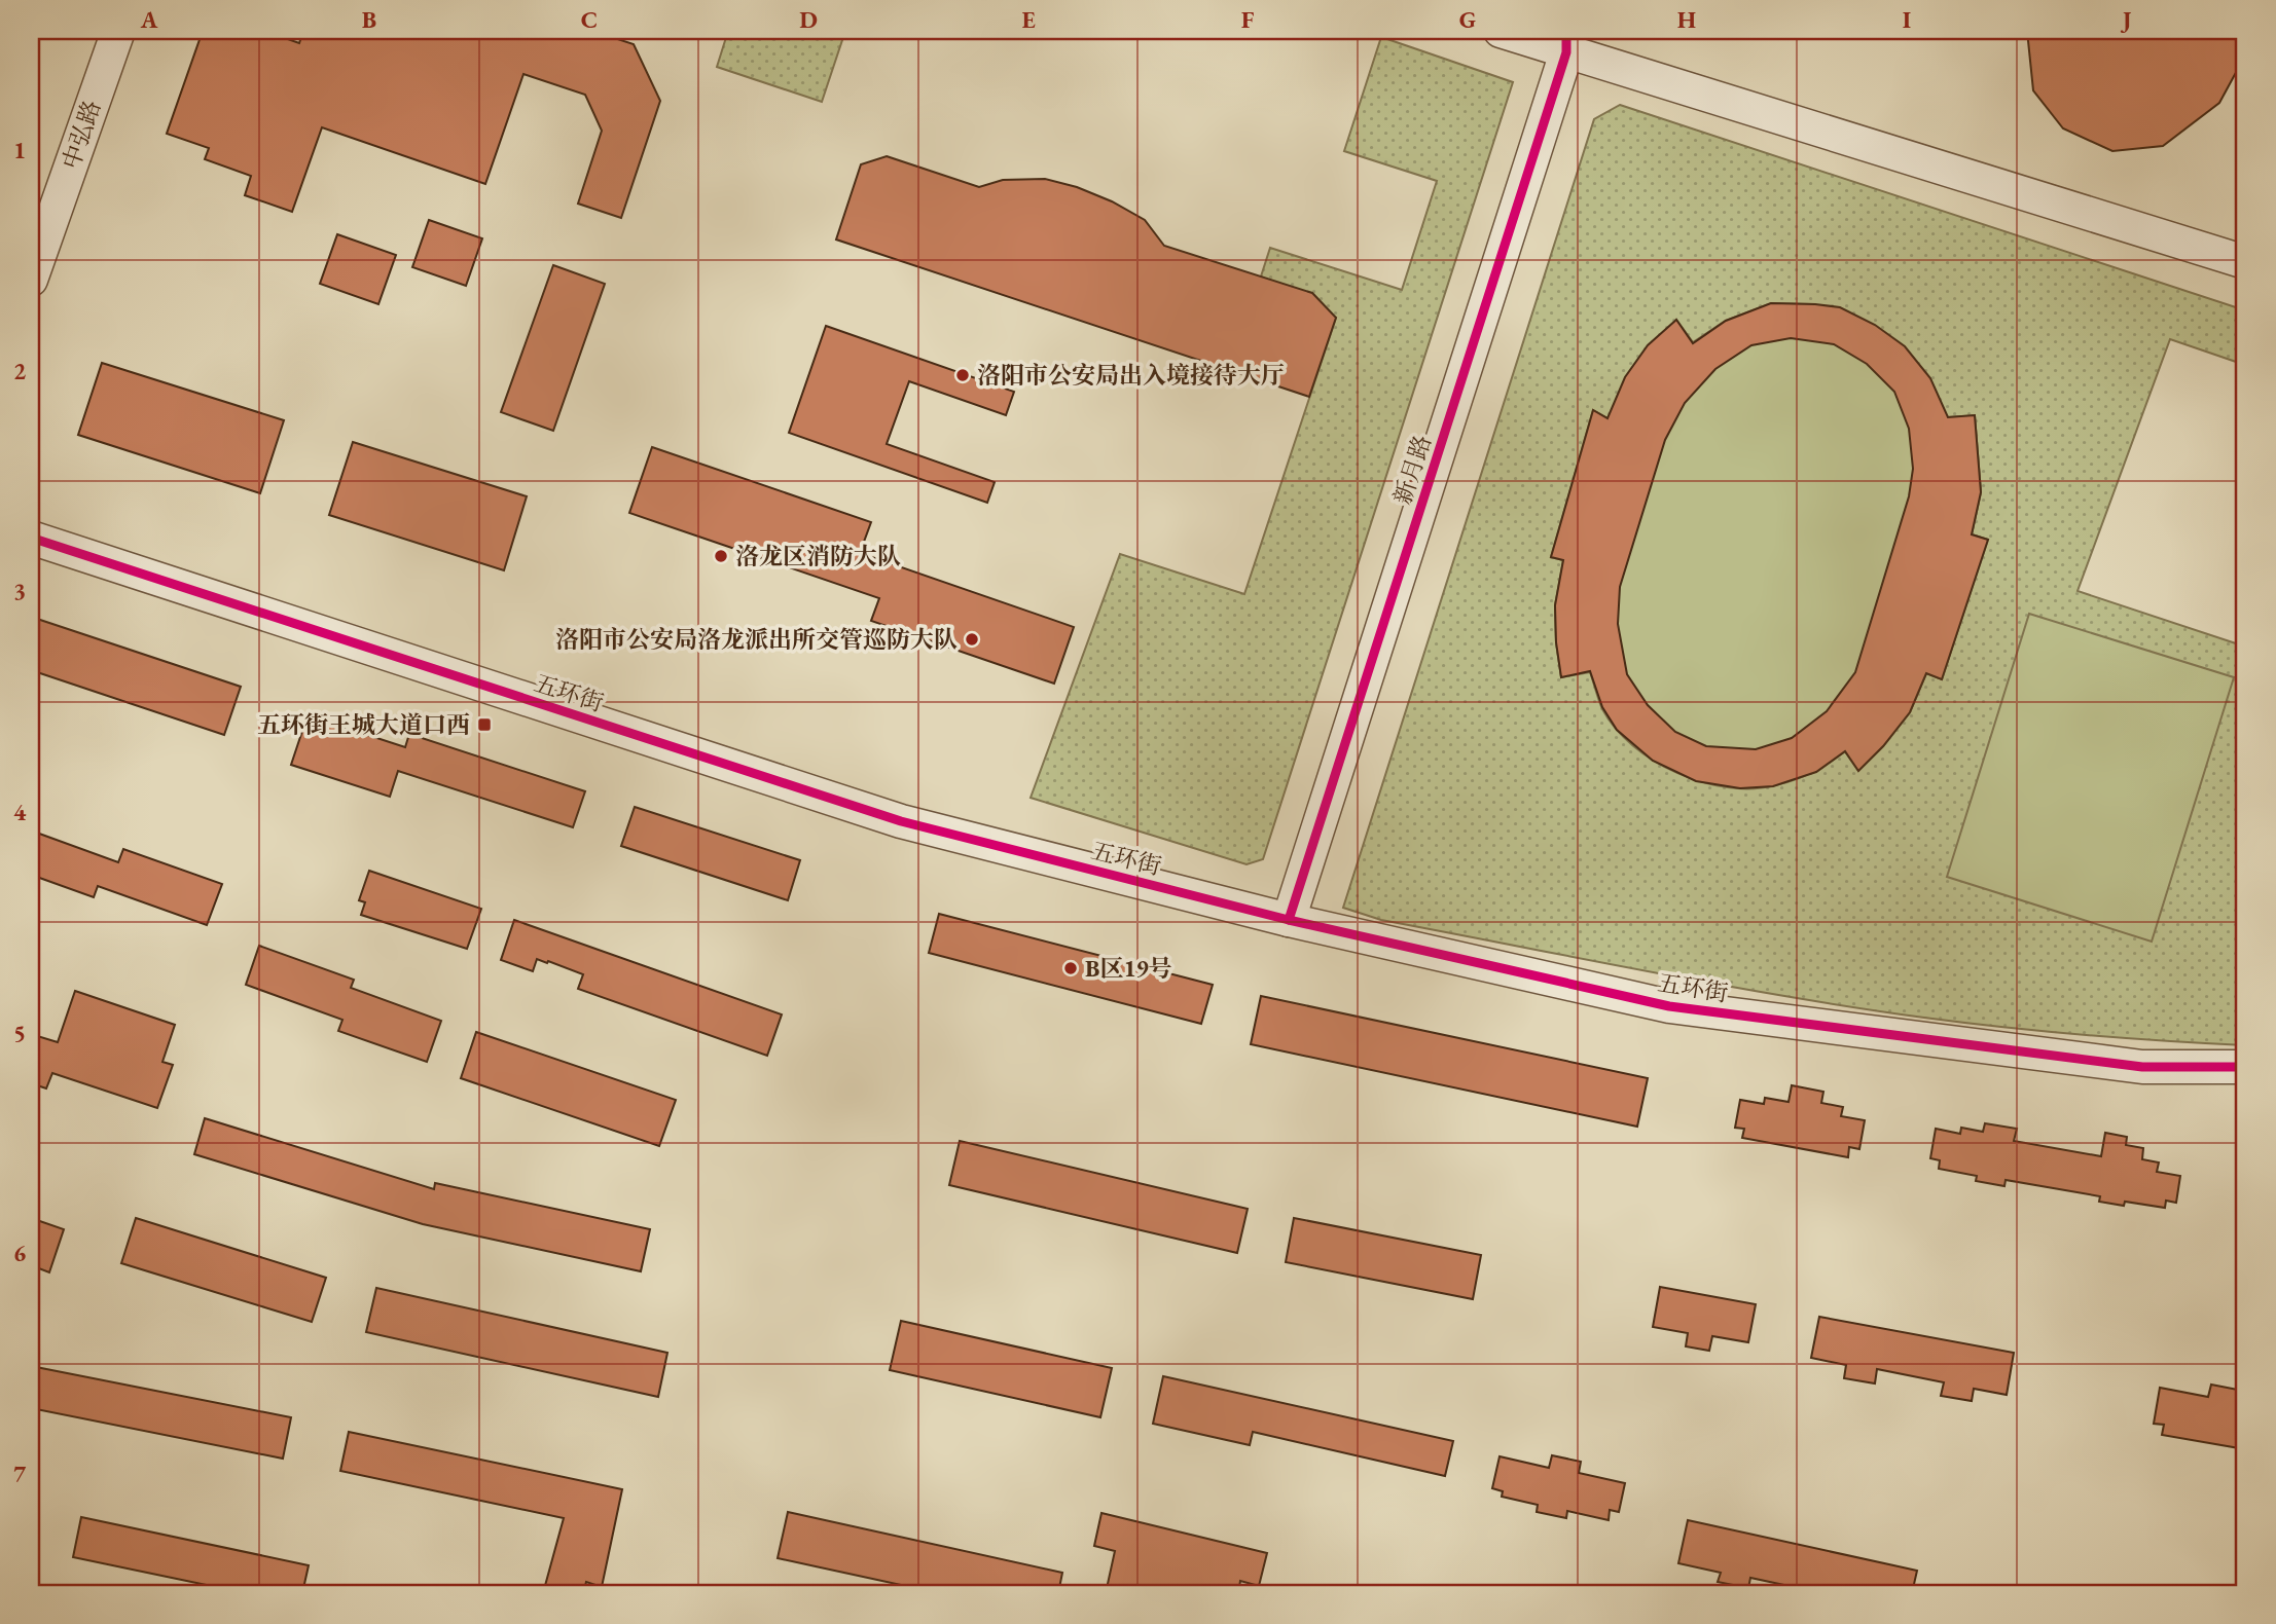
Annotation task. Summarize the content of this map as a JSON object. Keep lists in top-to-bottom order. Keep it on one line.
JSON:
{"streets":{"street":["中弘路","新月路","五环街"]},"crossings":[["新月路","五环街"]],"places":{"other":["洛阳市公安局出入境接待大厅","洛龙区消防大队","洛阳市公安局洛龙派出所交管巡防大队","B区19号"],"transit":["五环街王城大道口西"]},"grid":{"columns":["A","B","C","D","E","F","G","H","I","J"],"rows":["1","2","3","4","5","6","7"]}}
